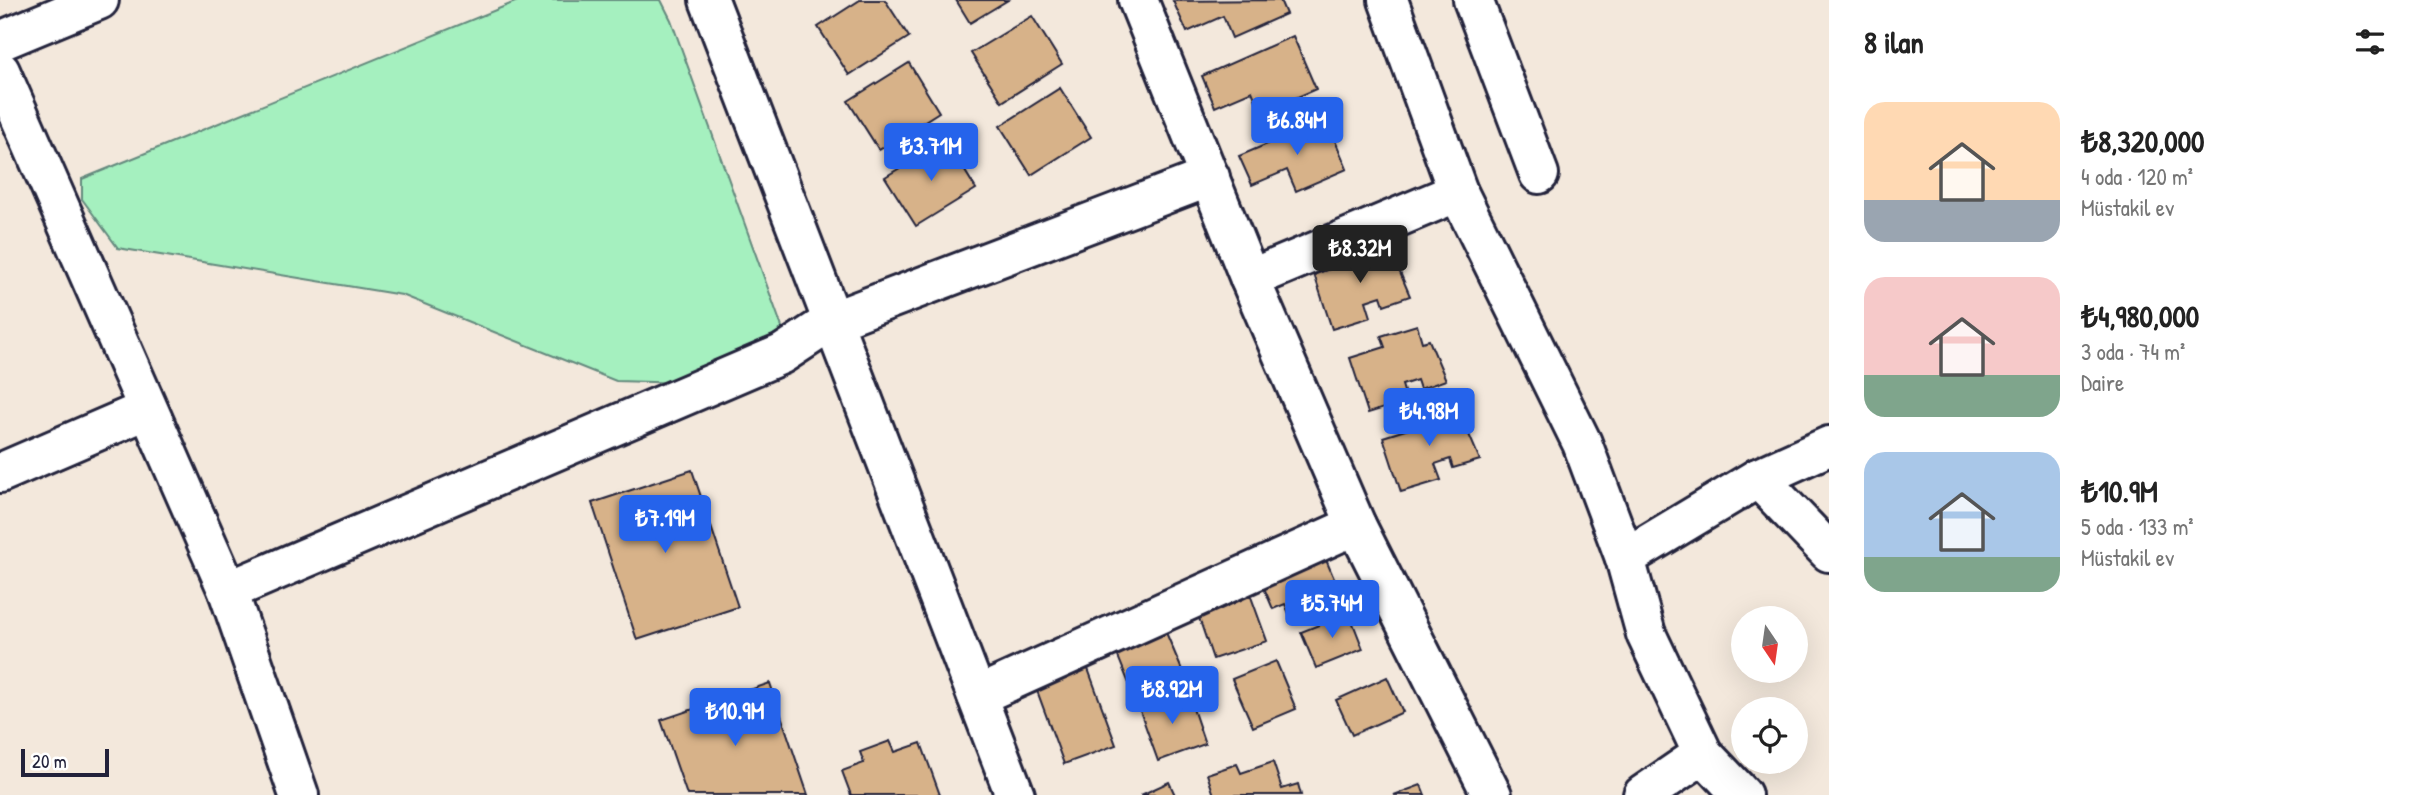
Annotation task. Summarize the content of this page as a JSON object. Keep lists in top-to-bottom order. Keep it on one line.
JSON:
{"scale_bar":"20 m","north":"bottom","page":{"heading":"8 ilan","list":[{"name":"₺8,320,000","note":"4 oda · 120 m² · Müstakil ev"},{"name":"₺4,980,000","note":"3 oda · 74 m² · Daire"},{"name":"₺10.9M","note":"5 oda · 133 m² · Müstakil ev"}],"price":["₺6.84M","₺3.71M","₺8.32M","₺4.98M","₺7.19M","₺5.74M","₺8.92M","₺10.9M"],"scale":"20 m"}}
